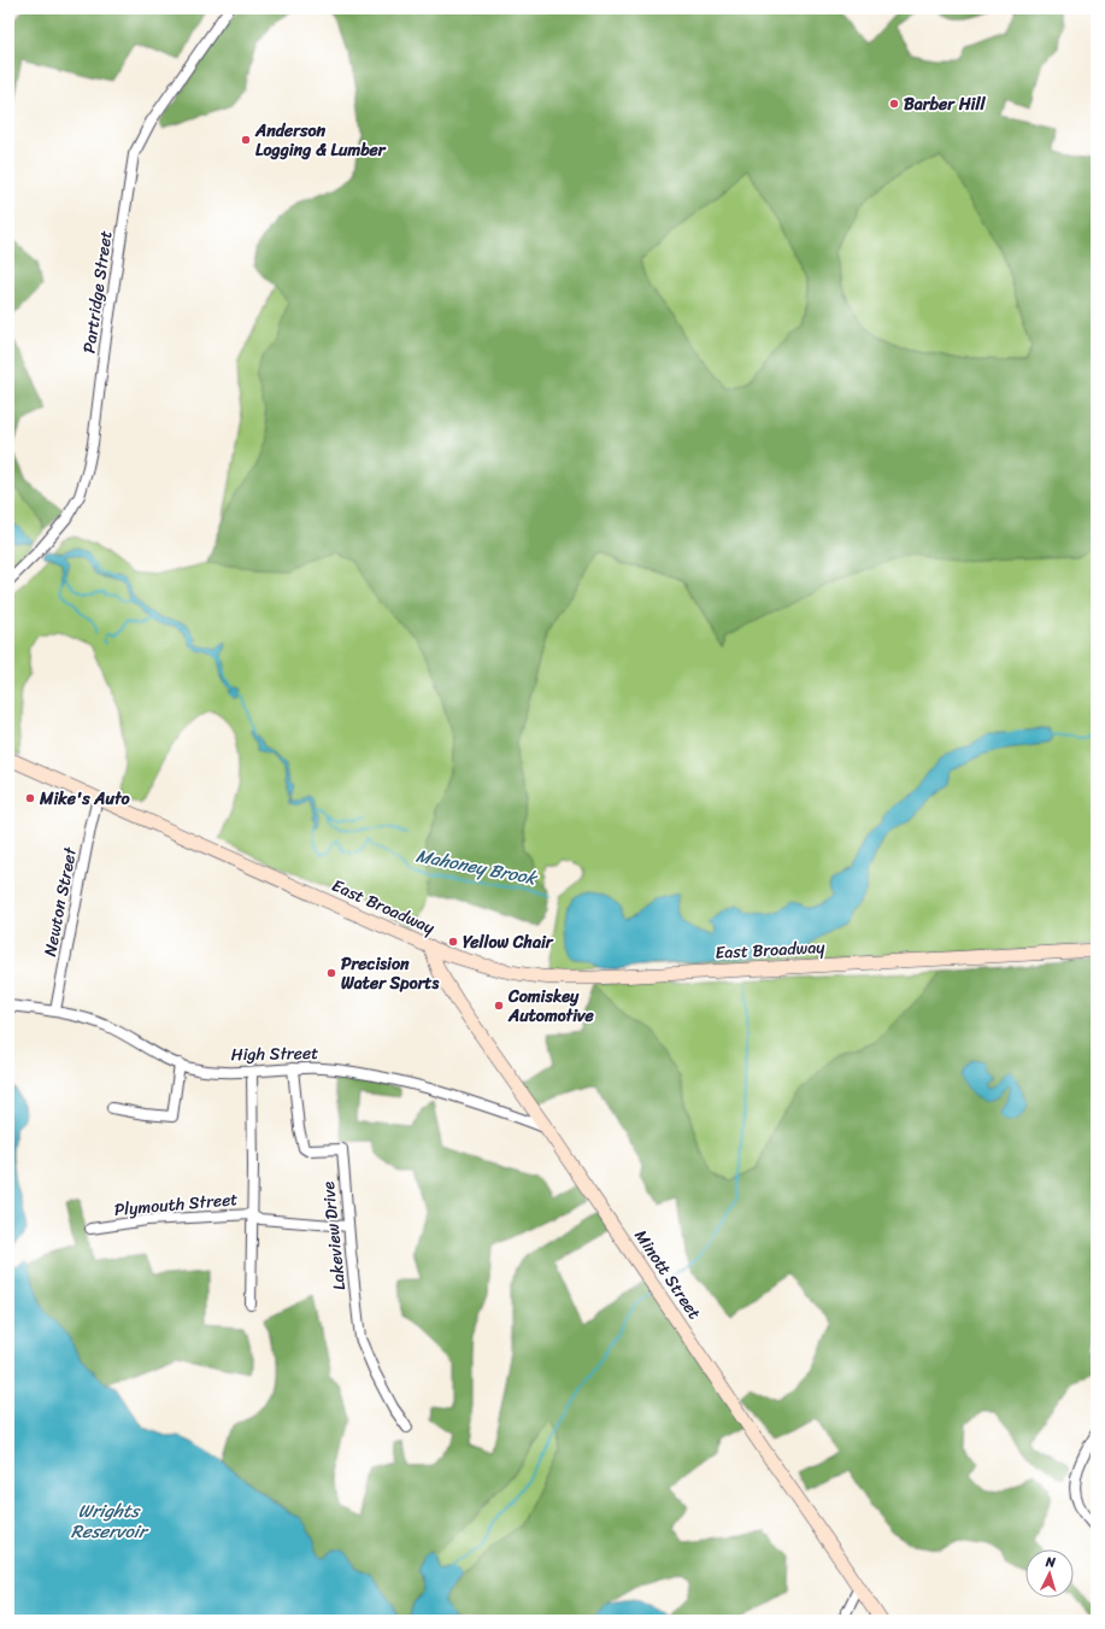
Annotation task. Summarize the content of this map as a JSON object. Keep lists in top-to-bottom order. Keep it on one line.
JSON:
{"streets":{"main road":["East Broadway","Minott Street"],"street":["Partridge Street","Newton Street","High Street","Plymouth Street","Lakeview Drive"]},"crossings":[["Newton Street","East Broadway"],["Newton Street","High Street"],["East Broadway","Minott Street"],["High Street","Lakeview Drive"],["High Street","Minott Street"],["Plymouth Street","Lakeview Drive"]],"water":["Mahoney Brook","Wrights Reservoir"],"places":["Barber Hill","Anderson Logging & Lumber","Mike's Auto","Yellow Chair","Precision Water Sports","Comiskey Automotive"],"north":"top"}
